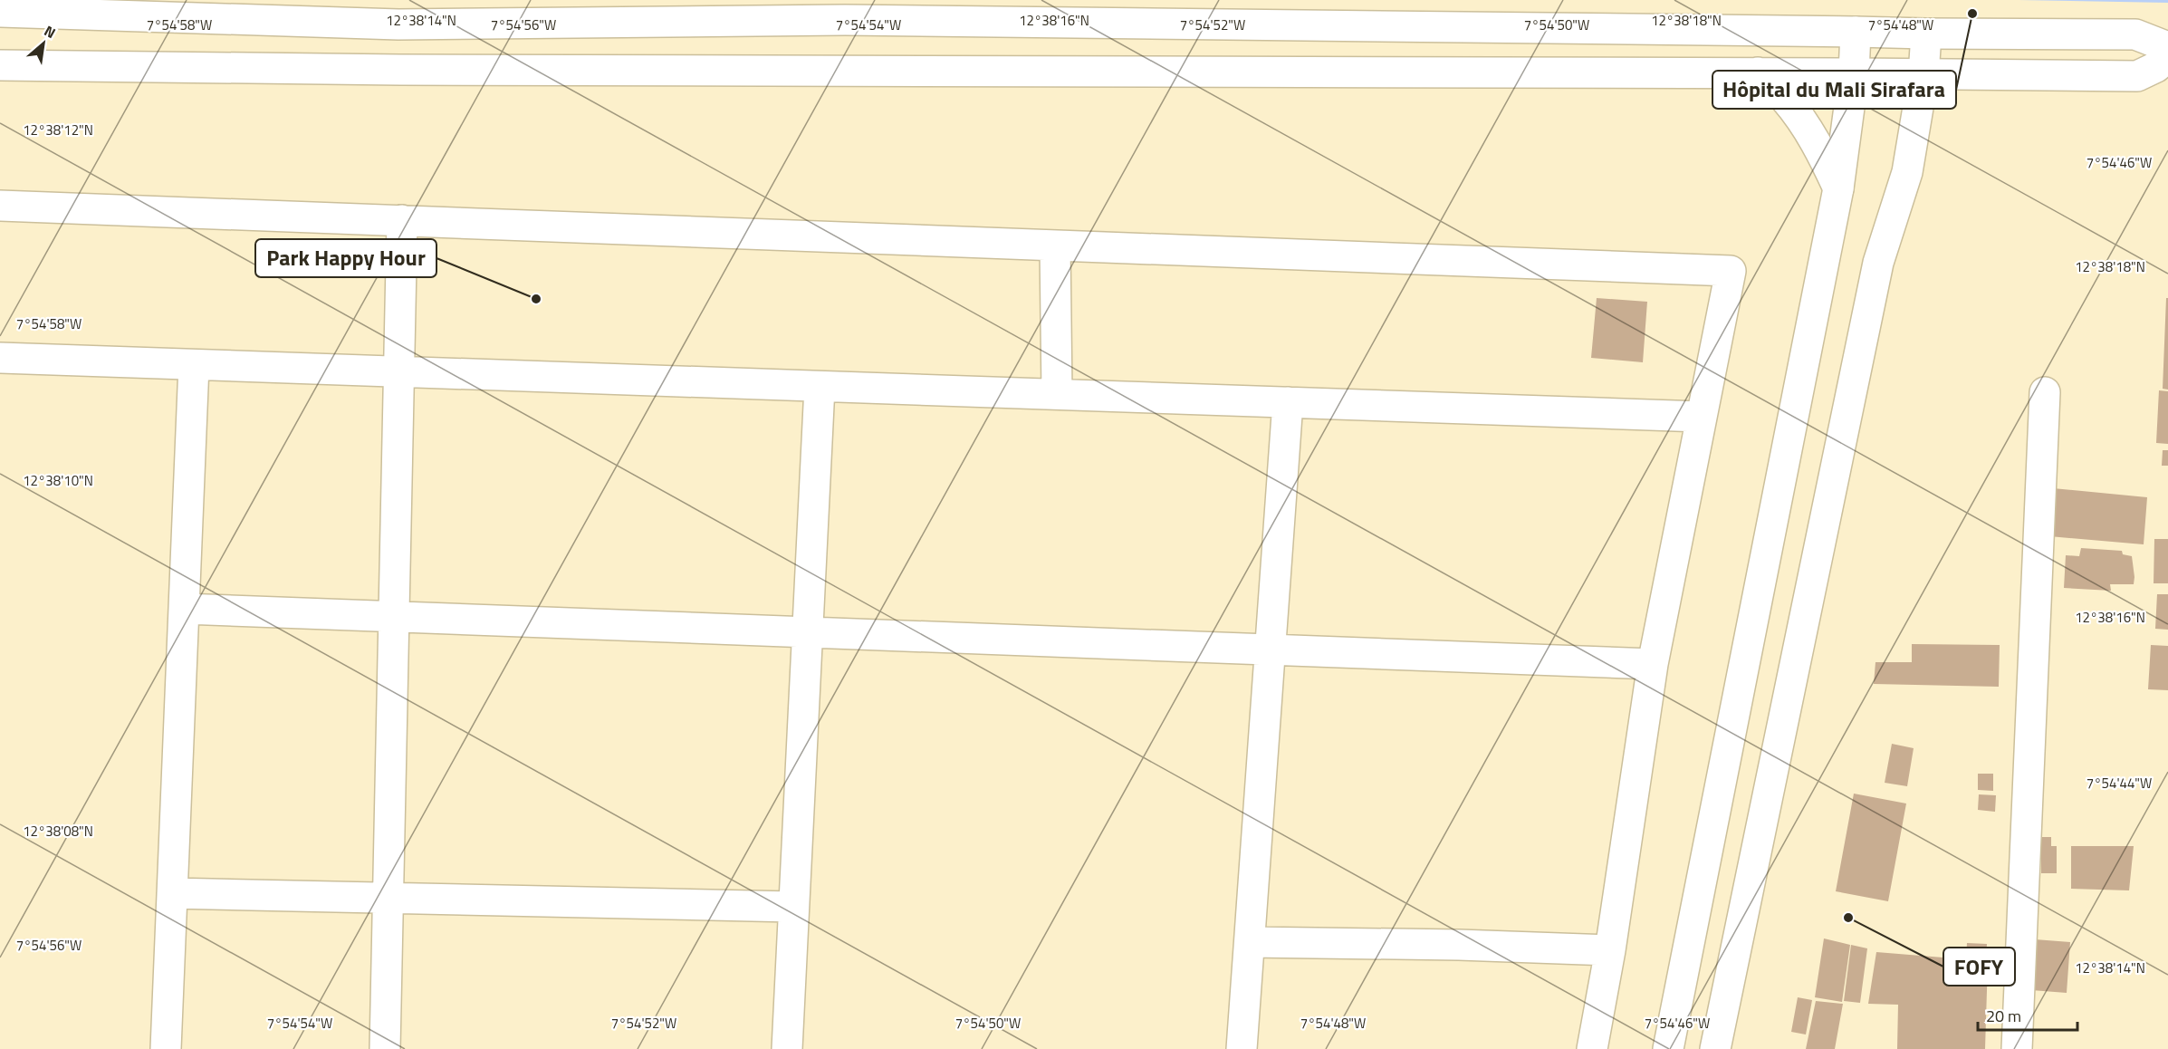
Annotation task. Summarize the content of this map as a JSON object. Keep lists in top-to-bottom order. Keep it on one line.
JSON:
{"places":["Hôpital du Mali Sirafara","Park Happy Hour","FOFY"],"scale_bar":"20 m","north":"top right","coordinates":["12°38'14\"N","12°38'16\"N","12°38'18\"N","7°54'58\"W","7°54'56\"W","7°54'54\"W","7°54'52\"W","7°54'50\"W","7°54'48\"W","12°38'12\"N","7°54'46\"W","12°38'10\"N","7°54'44\"W","12°38'08\"N"]}
